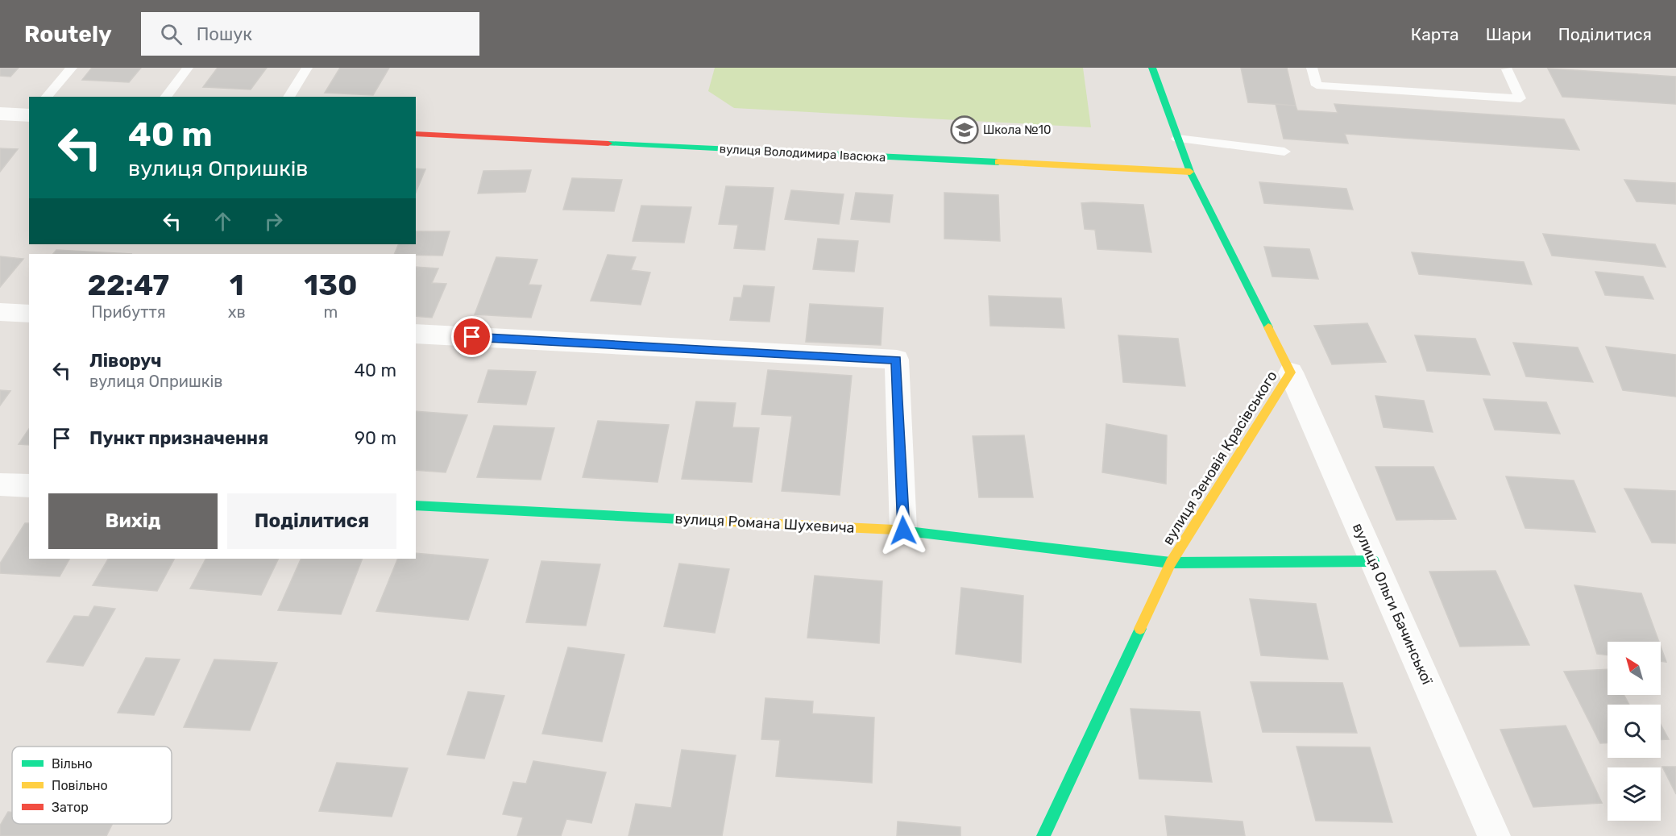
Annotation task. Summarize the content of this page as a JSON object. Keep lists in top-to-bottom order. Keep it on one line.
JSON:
{"streets":{"street":["вулиця Володимира Івасюка","вулиця Зеновія Красівського","вулиця Романа Шухевича","вулиця Ольги Бачинської"]},"crossings":[["вулиця Володимира Івасюка","вулиця Зеновія Красівського"],["вулиця Зеновія Красівського","вулиця Романа Шухевича"],["вулиця Зеновія Красівського","вулиця Ольги Бачинської"],["вулиця Романа Шухевича","вулиця Ольги Бачинської"]],"places":{"school or university":["Школа №10"]},"legend":["Вільно","Повільно","Затор"],"north":"top left","page":{"header":"Routely","search":"Пошук","nav":["Карта","Шари","Поділитися"],"turn":["40 m","вулиця Опришків"],"eta":["22:47","Прибуття","1","хв","130","m"],"list":[{"name":"Ліворуч","note":"вулиця Опришків","value":"40 m"},{"name":"Пункт призначення","value":"90 m"}],"buttons":["Вихід","Поділитися"]}}
